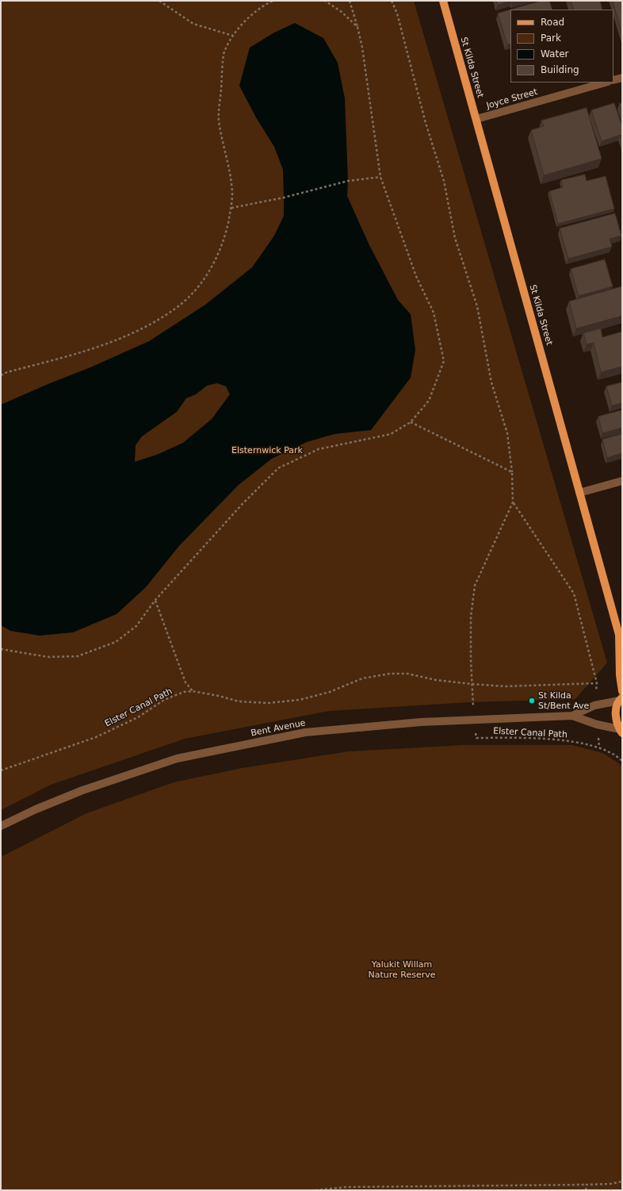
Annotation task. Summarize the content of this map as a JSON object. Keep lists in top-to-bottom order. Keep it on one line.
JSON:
{"streets":{"main road":["St Kilda Street"],"street":["Joyce Street","Bent Avenue"],"path":["Elster Canal Path"]},"crossings":[["St Kilda Street","Joyce Street"]],"parks":["Elsternwick Park","Yalukit Willam Nature Reserve"],"places":["St Kilda St/Bent Ave"],"legend":["Road","Park","Water","Building"]}
